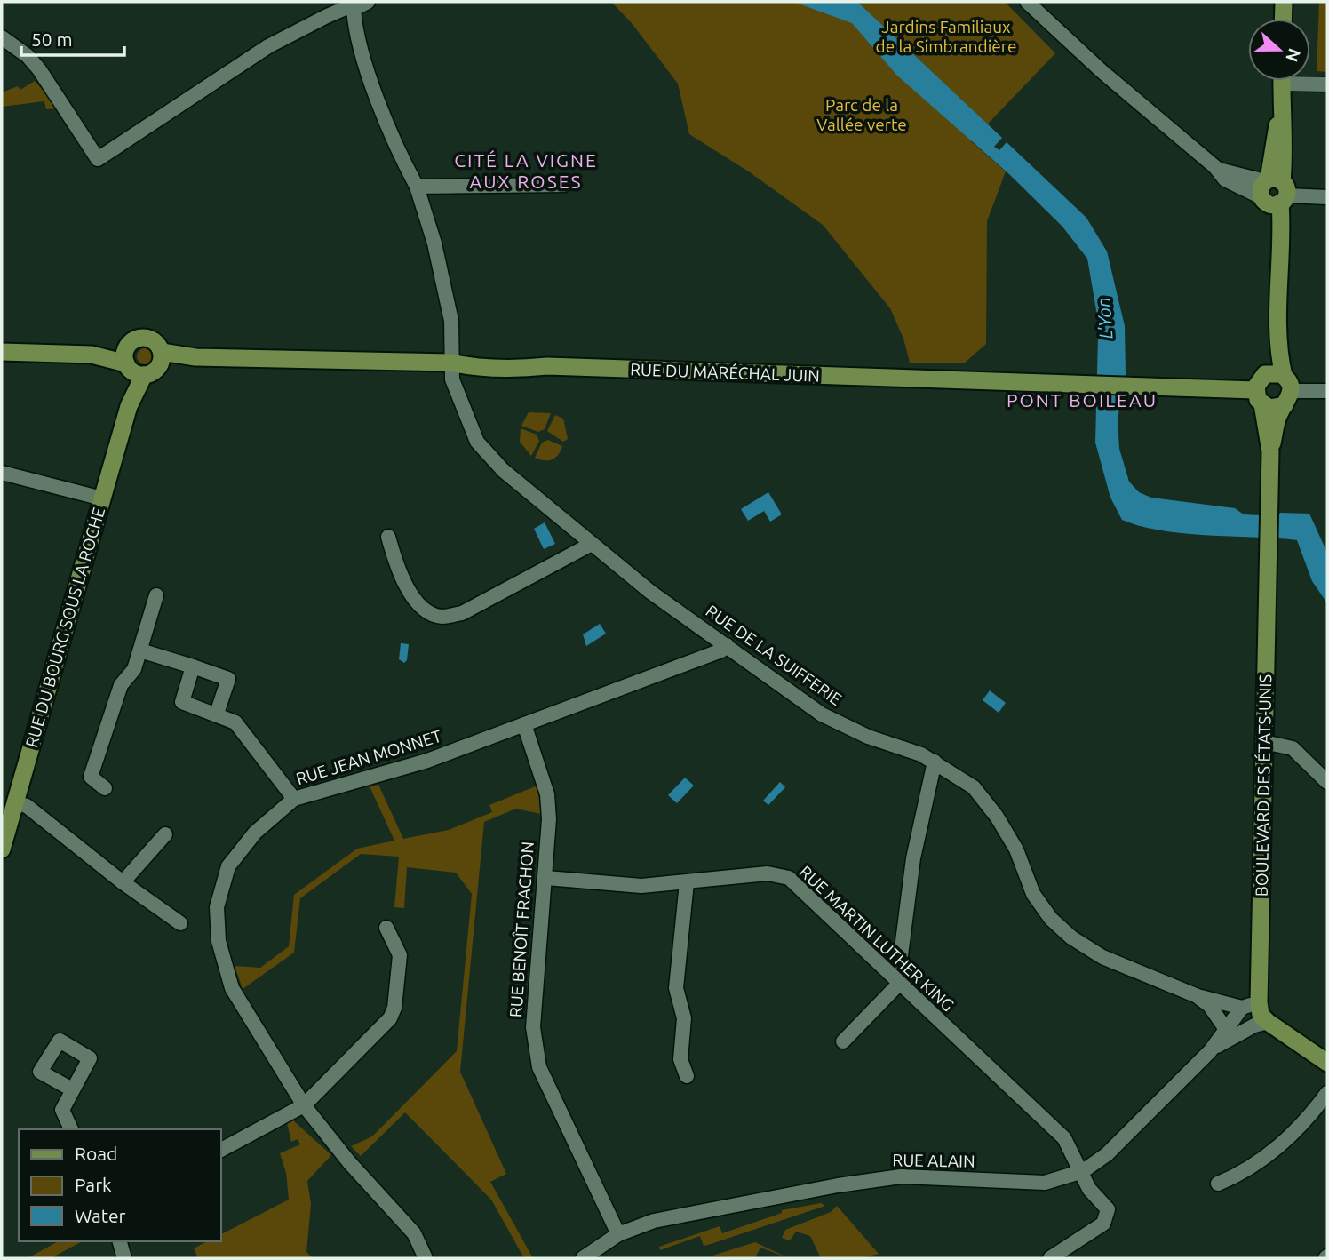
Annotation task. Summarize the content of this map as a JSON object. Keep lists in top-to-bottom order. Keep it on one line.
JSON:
{"streets":{"main road":["RUE DU MARÉCHAL JUIN","RUE DU BOURG SOUS LA ROCHE","BOULEVARD DES ÉTATS-UNIS"],"street":["RUE DE LA SUIFFERIE","RUE JEAN MONNET","RUE BENOÎT FRACHON","RUE MARTIN LUTHER KING","RUE ALAIN"]},"crossings":[["RUE DU MARÉCHAL JUIN","RUE DU BOURG SOUS LA ROCHE"],["RUE DU MARÉCHAL JUIN","RUE DE LA SUIFFERIE"],["RUE DE LA SUIFFERIE","RUE JEAN MONNET"],["RUE DE LA SUIFFERIE","RUE ALAIN"],["RUE JEAN MONNET","RUE BENOÎT FRACHON"],["BOULEVARD DES ÉTATS-UNIS","RUE ALAIN"],["RUE BENOÎT FRACHON","RUE MARTIN LUTHER KING"],["RUE BENOÎT FRACHON","RUE ALAIN"],["RUE MARTIN LUTHER KING","RUE ALAIN"]],"districts":["CITÉ LA VIGNE AUX ROSES","PONT BOILEAU"],"water":["L'Yon"],"parks":["Jardins Familiaux de la Simbrandière","Parc de la Vallée verte"],"legend":["Road","Park","Water"],"scale_bar":"50 m","north":"right"}
